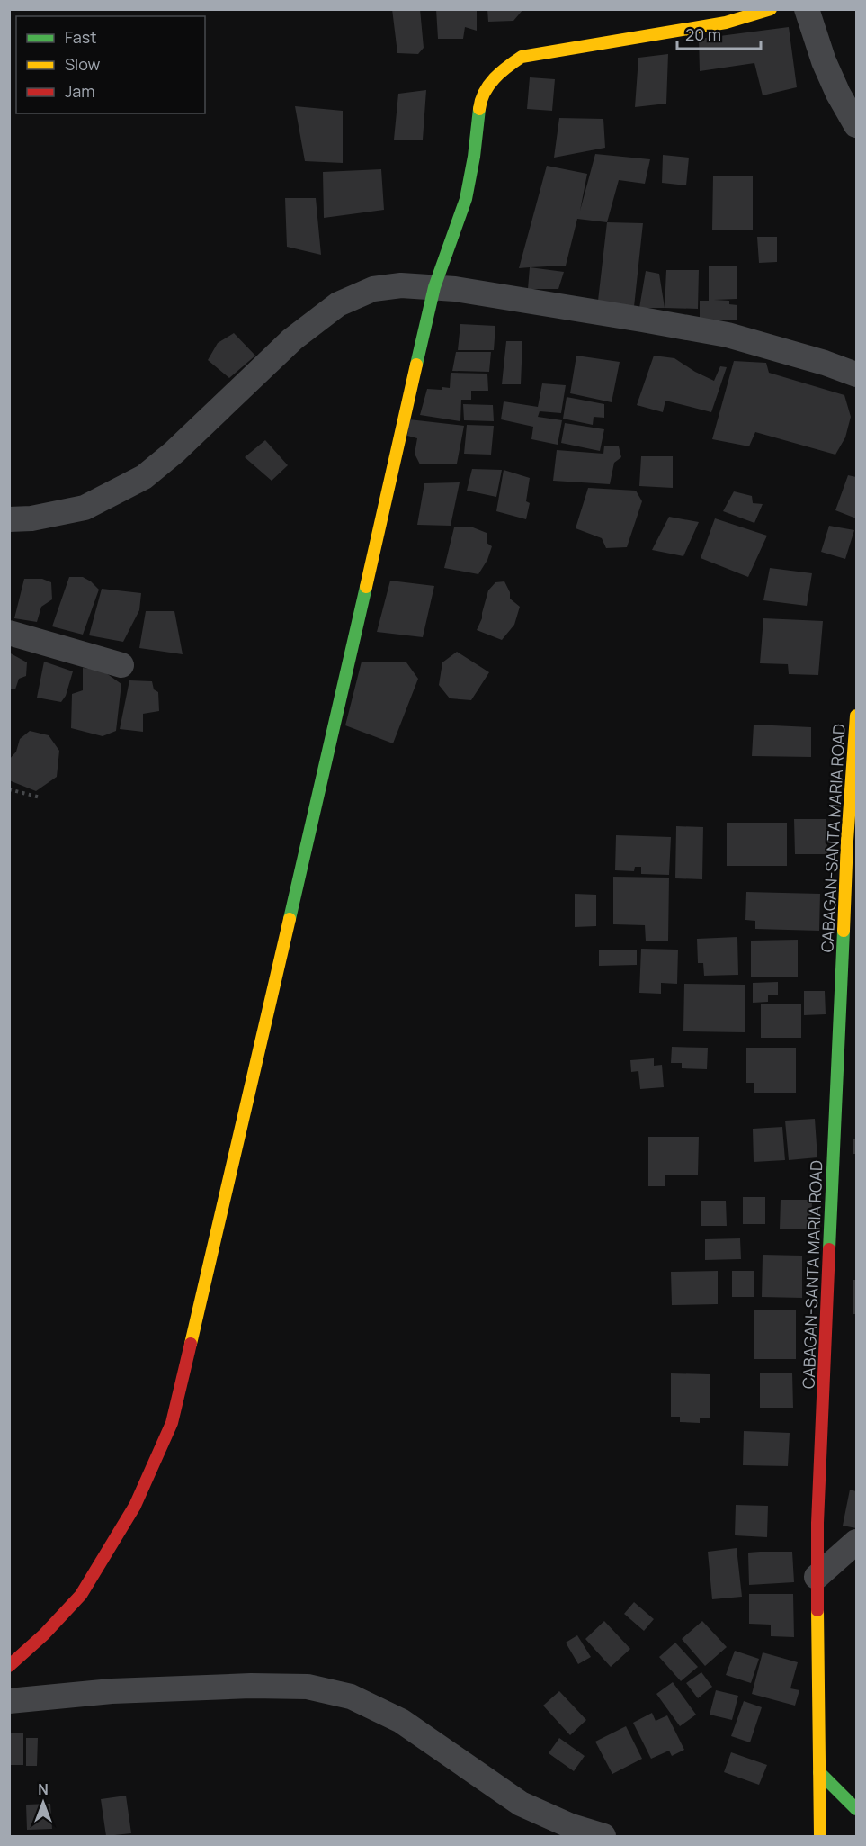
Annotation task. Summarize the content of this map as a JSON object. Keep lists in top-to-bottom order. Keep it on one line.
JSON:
{"streets":{"street":["CABAGAN-SANTA MARIA ROAD"]},"legend":["Fast","Slow","Jam"],"scale_bar":"20 m","north":"top"}
